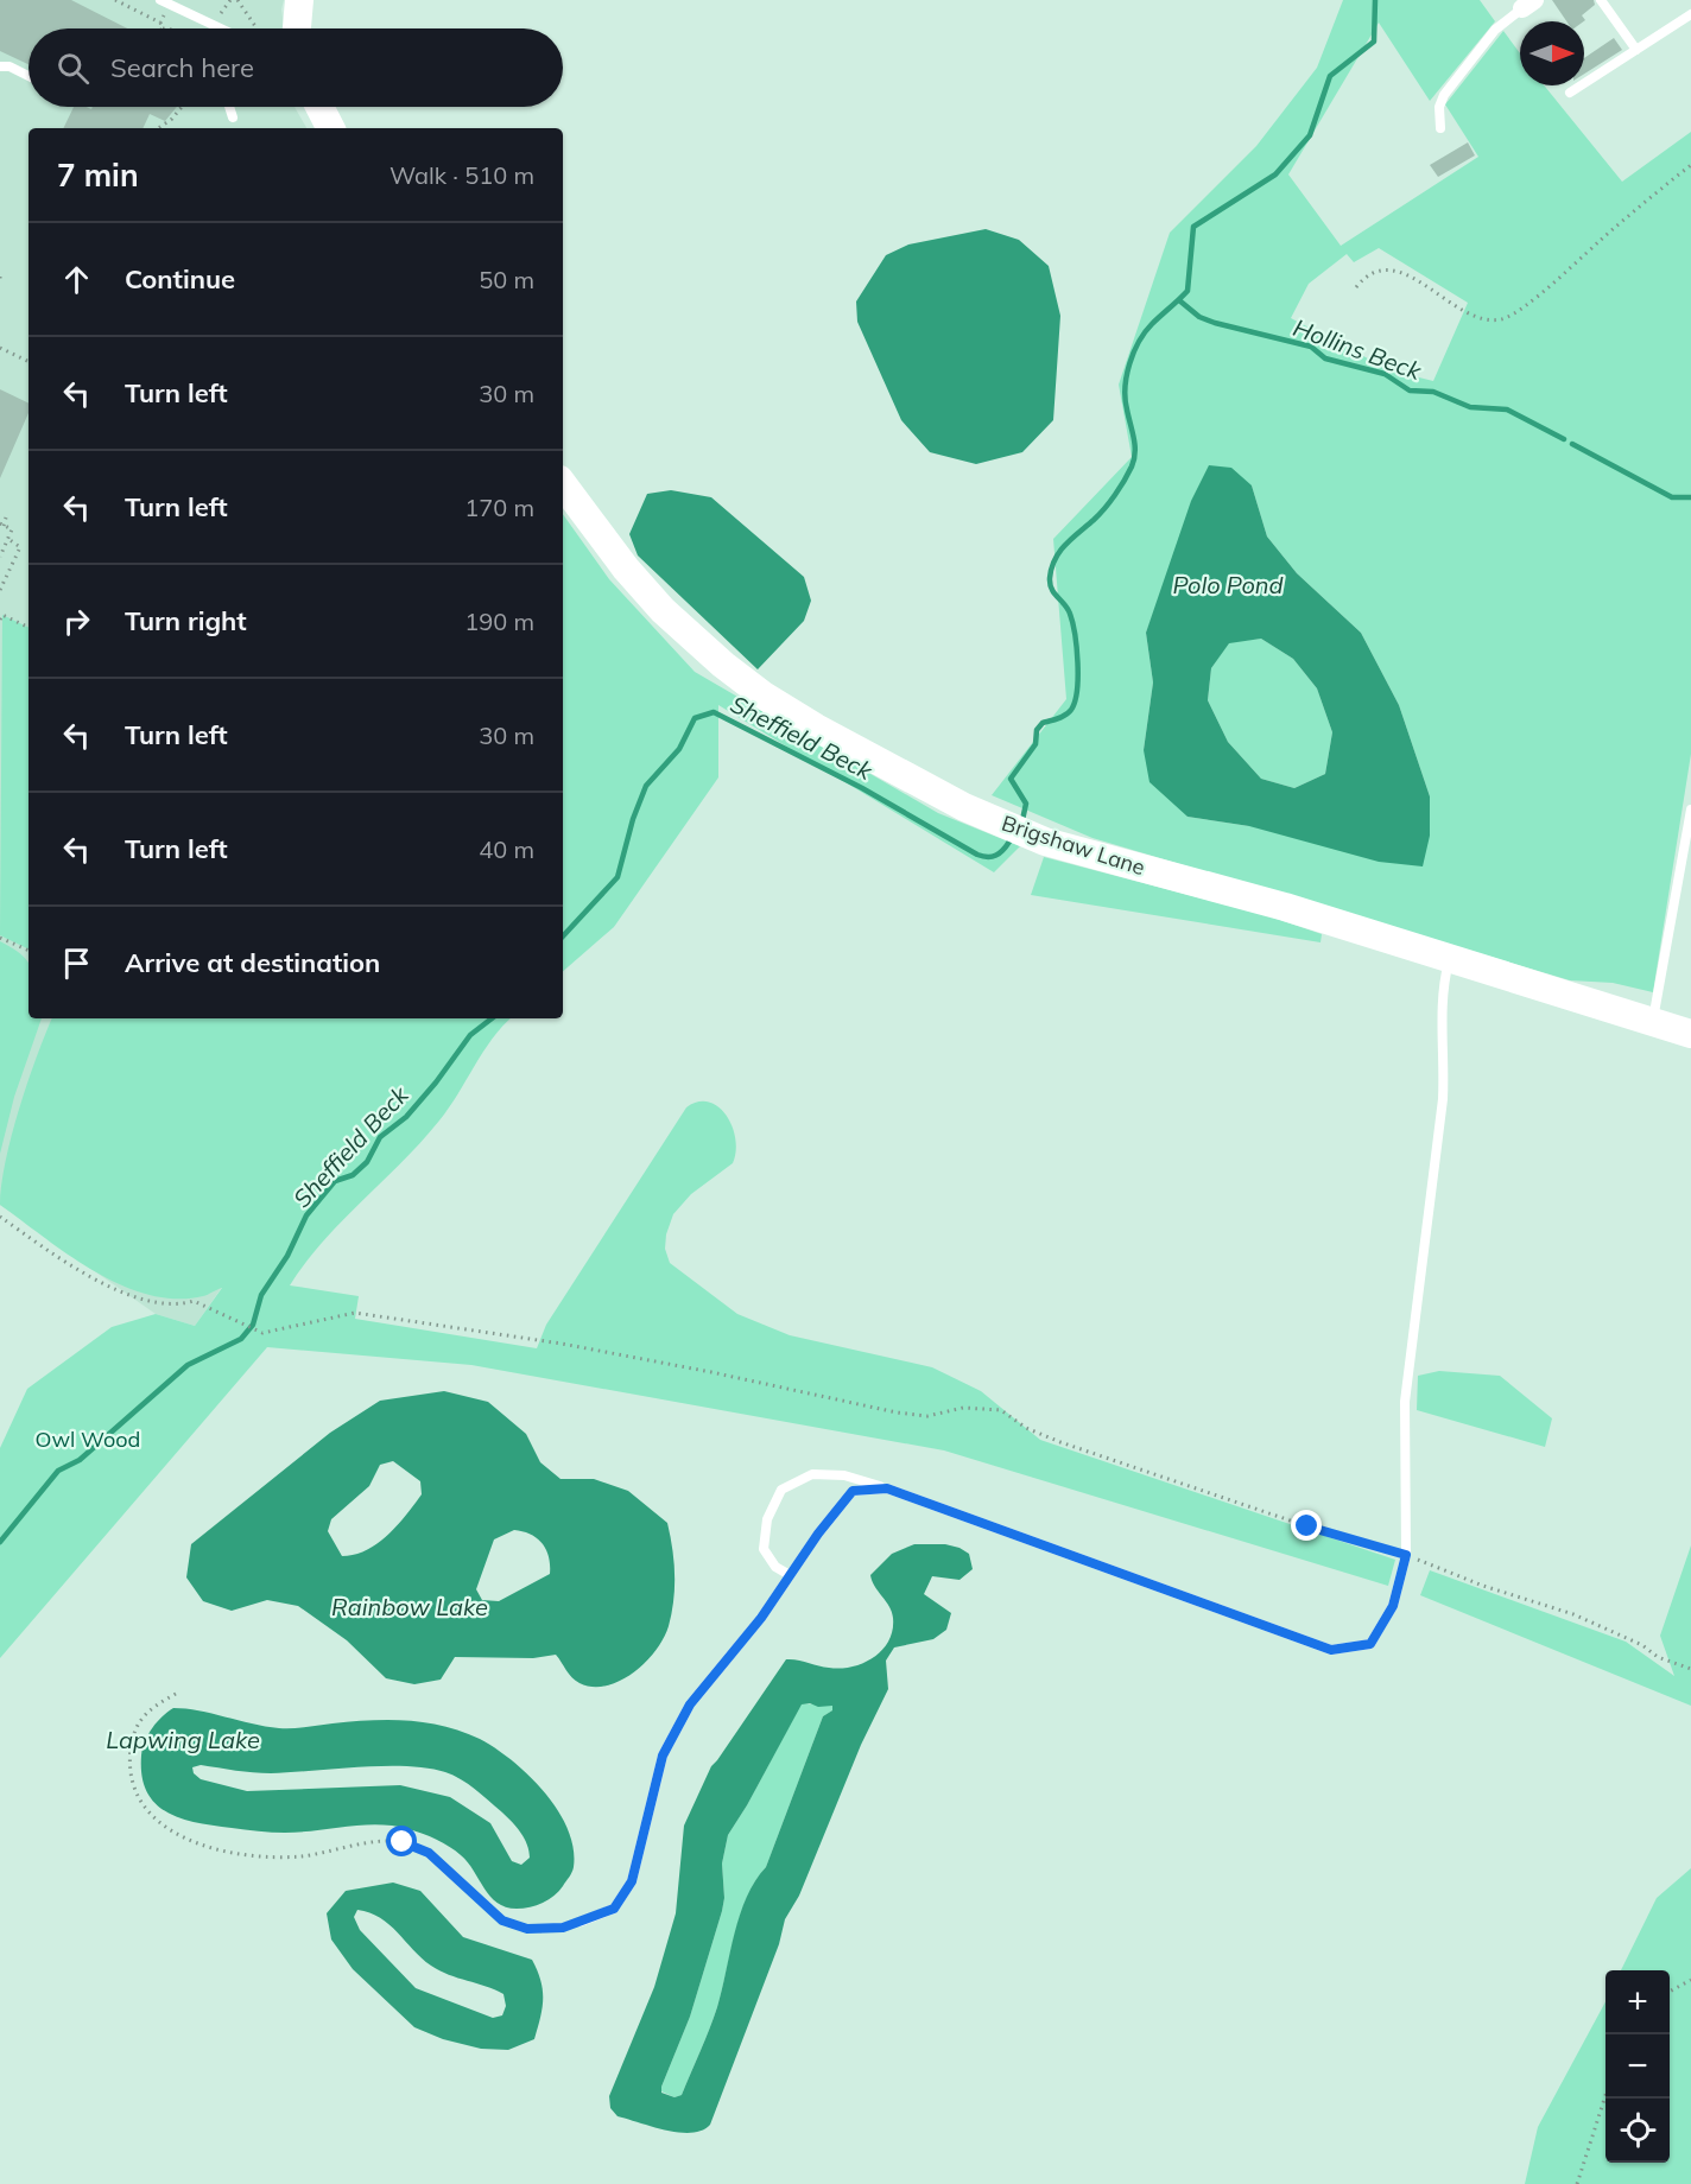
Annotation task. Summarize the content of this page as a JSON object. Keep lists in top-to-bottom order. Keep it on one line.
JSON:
{"streets":{"street":["Brigshaw Lane"]},"water":["Hollins Beck","Polo Pond","Sheffield Beck","Rainbow Lake","Lapwing Lake"],"parks":["Owl Wood"],"north":"right","page":{"search":"Search here","heading":["7 min","Walk · 510 m"],"list":[["Continue","50 m"],["Turn left","30 m"],["Turn left","170 m"],["Turn right","190 m"],["Turn left","30 m"],["Turn left","40 m"],"Arrive at destination"],"map_buttons":["+","−"]}}
